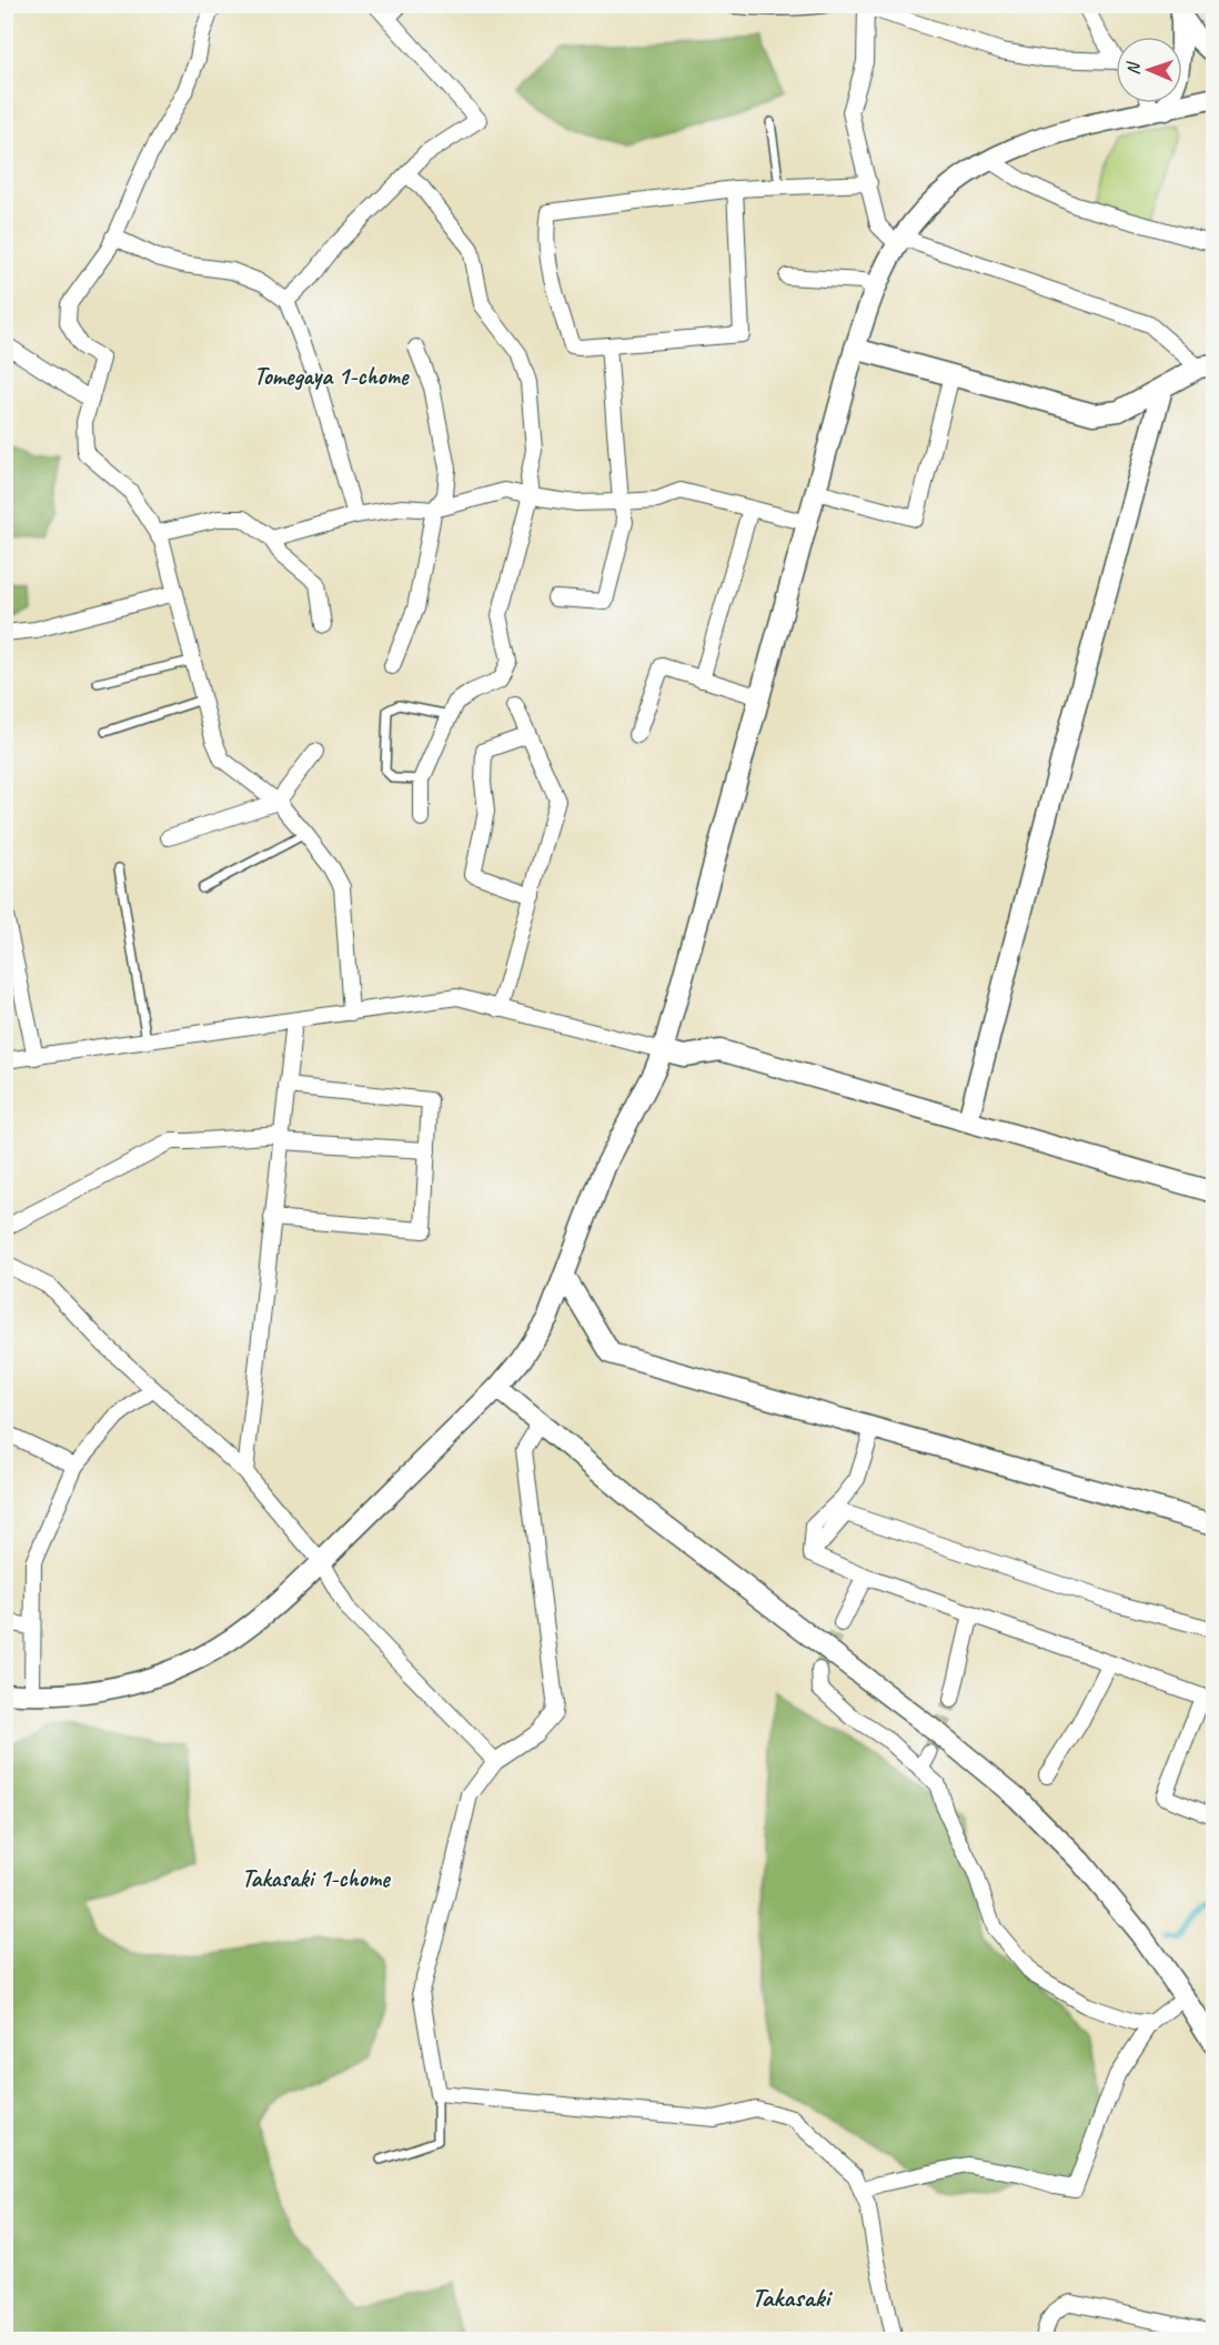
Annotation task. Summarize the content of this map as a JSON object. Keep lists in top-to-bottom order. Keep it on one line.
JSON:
{"districts":["Tomegaya 1-chome","Takasaki 1-chome","Takasaki"],"north":"left"}
